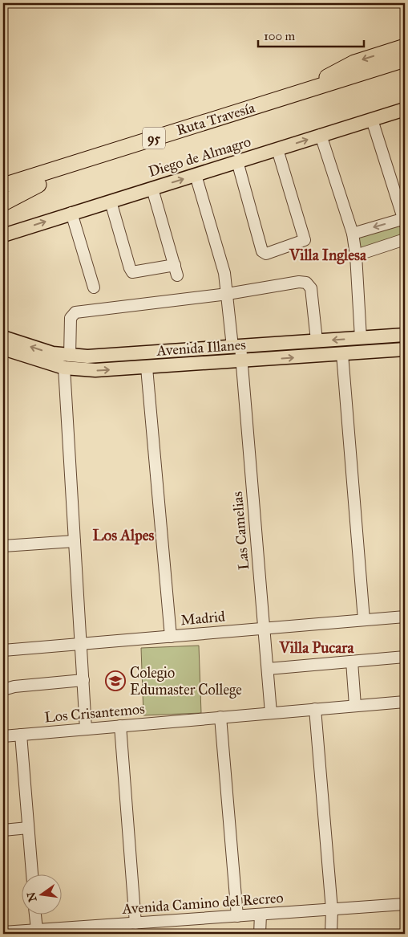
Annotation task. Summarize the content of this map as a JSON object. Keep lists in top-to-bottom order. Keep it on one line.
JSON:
{"streets":{"highway":["Ruta Travesía","95"],"main road":["Diego de Almagro","Avenida Illanes"],"street":["Las Camelias","Madrid","Los Crisantemos","Avenida Camino del Recreo"]},"crossings":[["Diego de Almagro","Las Camelias"],["Avenida Illanes","Las Camelias"],["Las Camelias","Madrid"],["Las Camelias","Los Crisantemos"]],"one_way":["Diego de Almagro"],"districts":["Villa Inglesa","Los Alpes","Villa Pucara"],"places":{"school or university":["Colegio Edumaster College"]},"scale_bar":"100 m","north":"left"}
